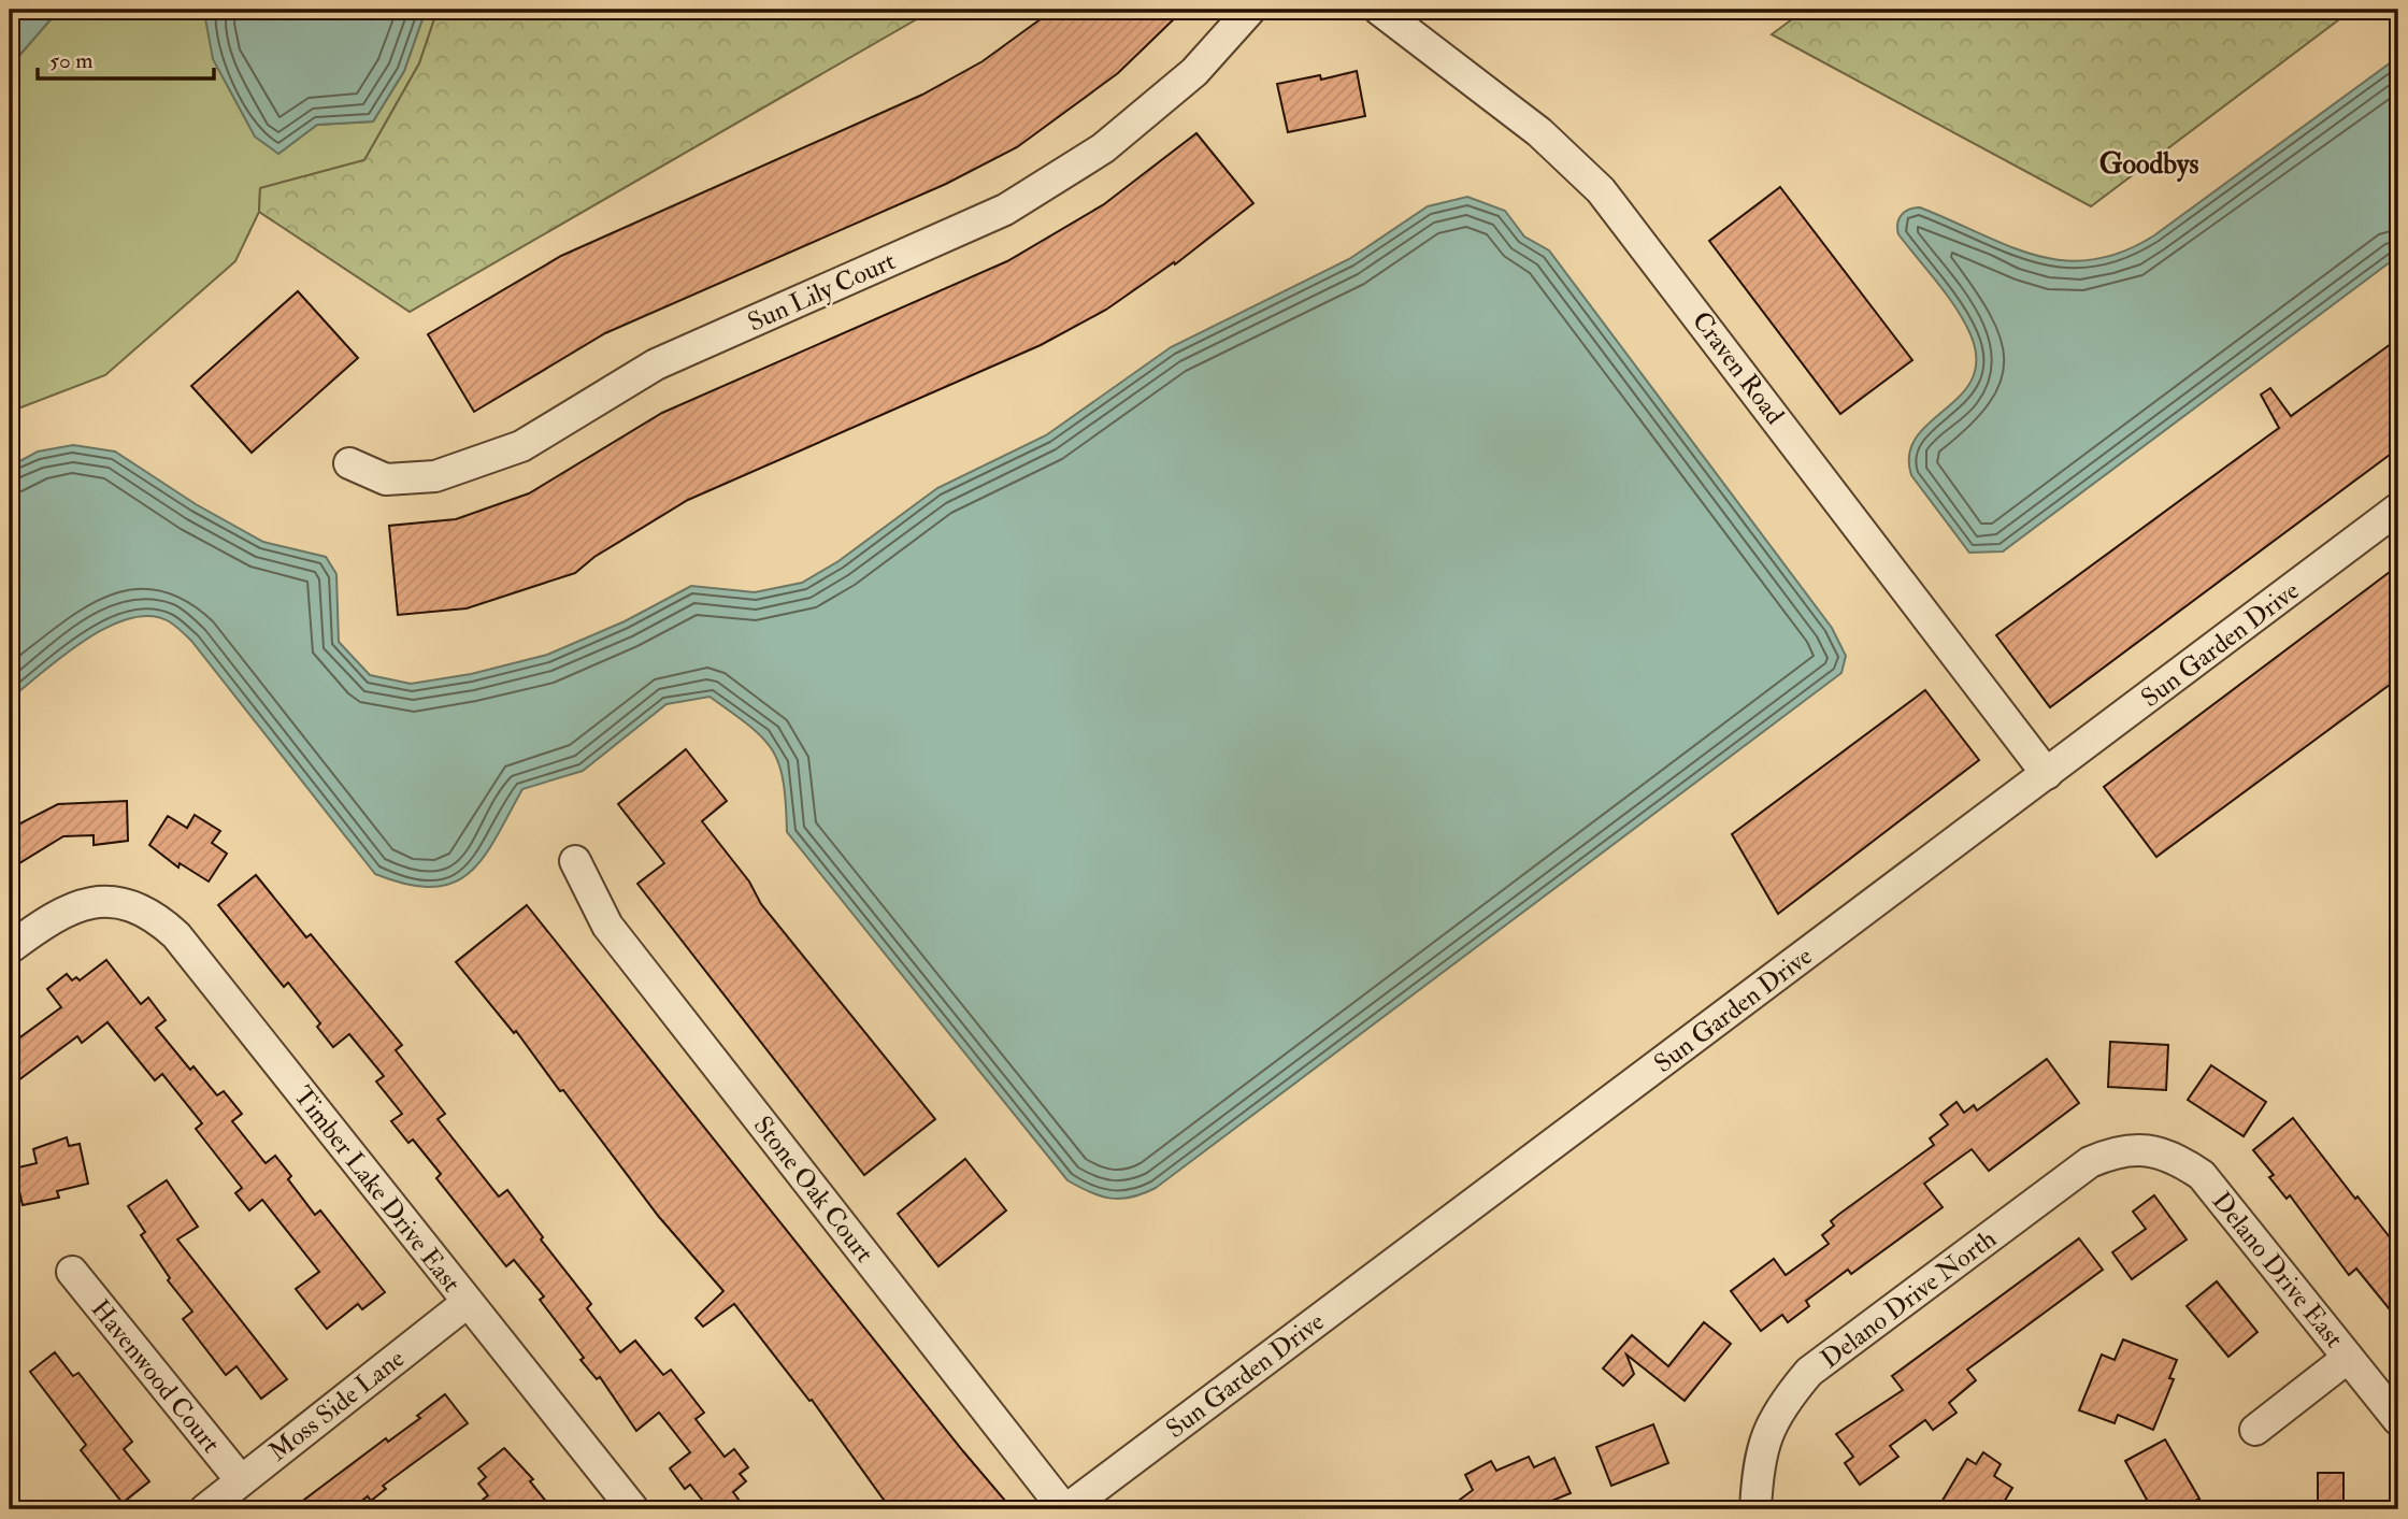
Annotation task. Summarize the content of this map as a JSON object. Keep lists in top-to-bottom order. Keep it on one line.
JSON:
{"streets":{"street":["Sun Lily Court","Craven Road","Sun Garden Drive","Timber Lake Drive East","Stone Oak Court","Delano Drive East","Delano Drive North","Havenwood Court","Moss Side Lane"]},"crossings":[["Craven Road","Sun Garden Drive"],["Sun Garden Drive","Stone Oak Court"],["Timber Lake Drive East","Moss Side Lane"],["Delano Drive East","Delano Drive North"],["Havenwood Court","Moss Side Lane"]],"districts":["Goodbys"],"scale_bar":"50 m"}
